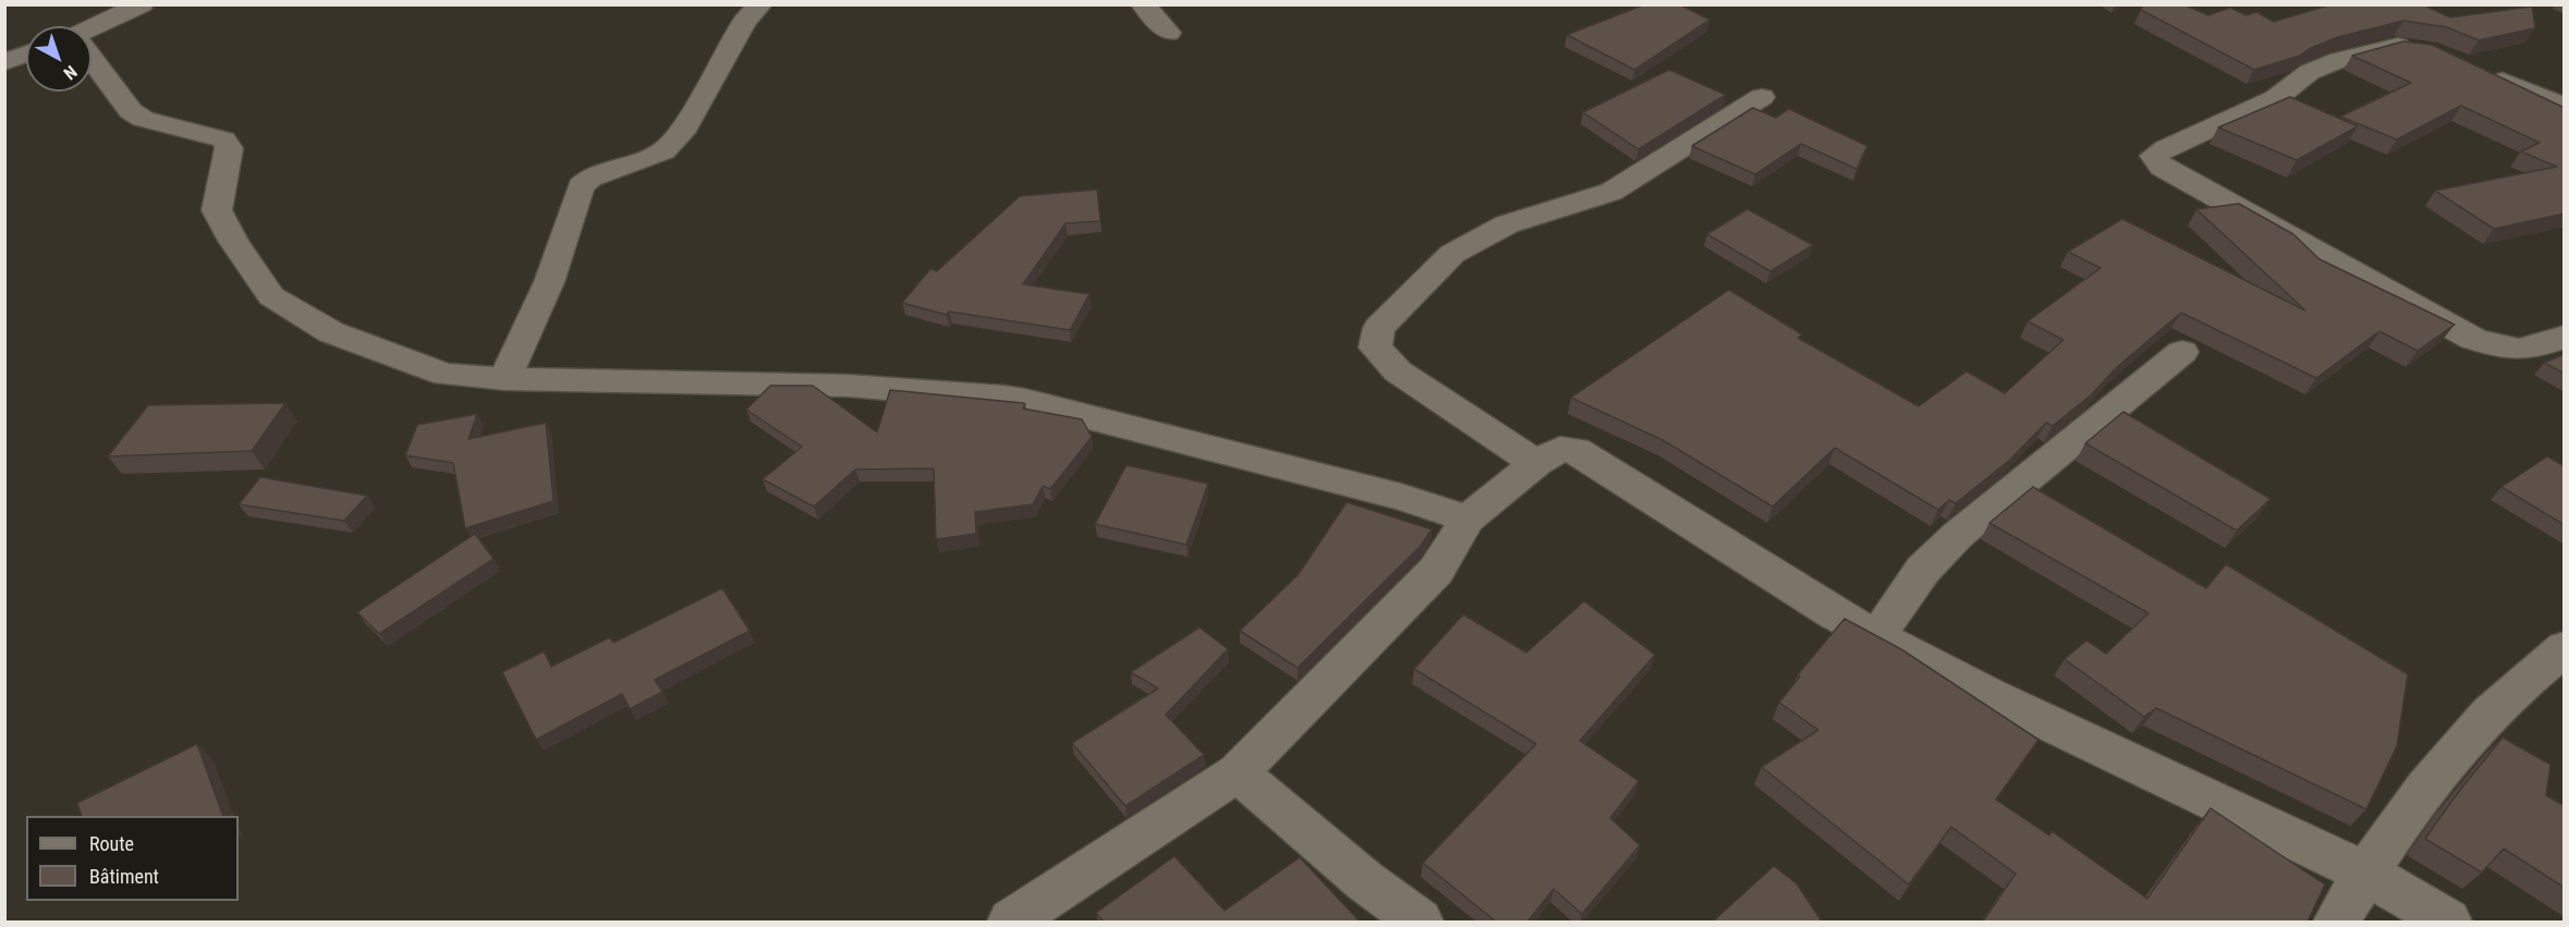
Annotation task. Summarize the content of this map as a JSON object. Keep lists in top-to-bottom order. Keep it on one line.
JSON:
{"legend":["Route","Bâtiment"],"north":"bottom right"}
